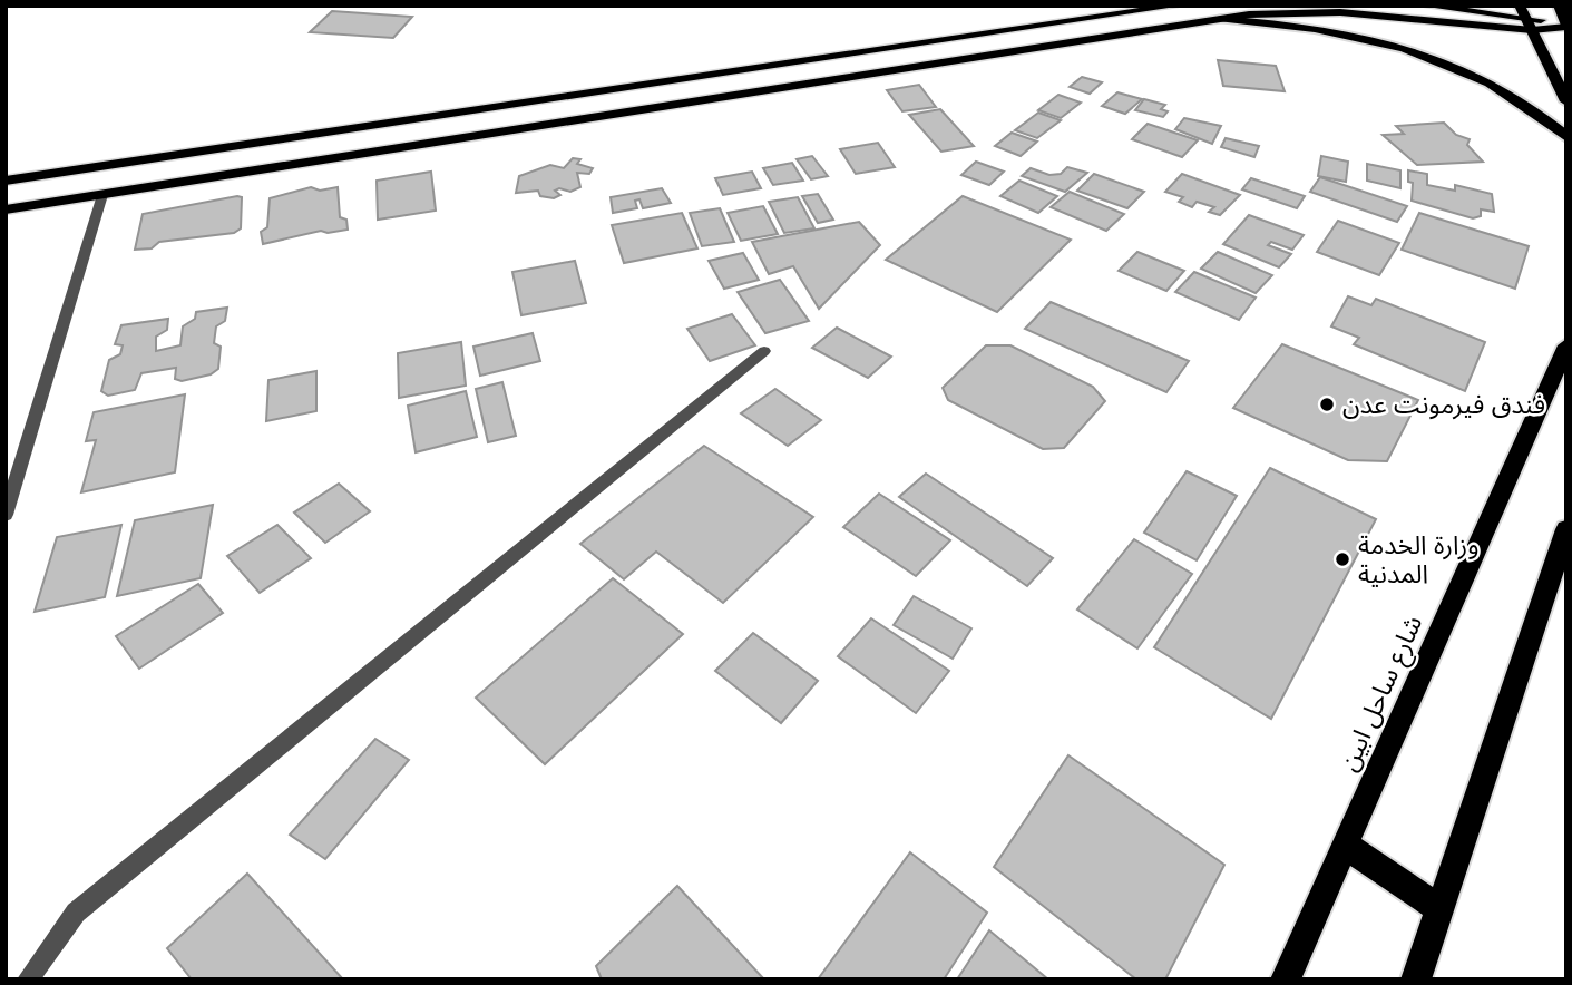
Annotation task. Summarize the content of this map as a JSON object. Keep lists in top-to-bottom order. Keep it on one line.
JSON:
{"streets":{"highway":["شارع ساحل ابين"]},"places":["فندق فيرمونت عدن","وزارة الخدمة المدنية"]}
